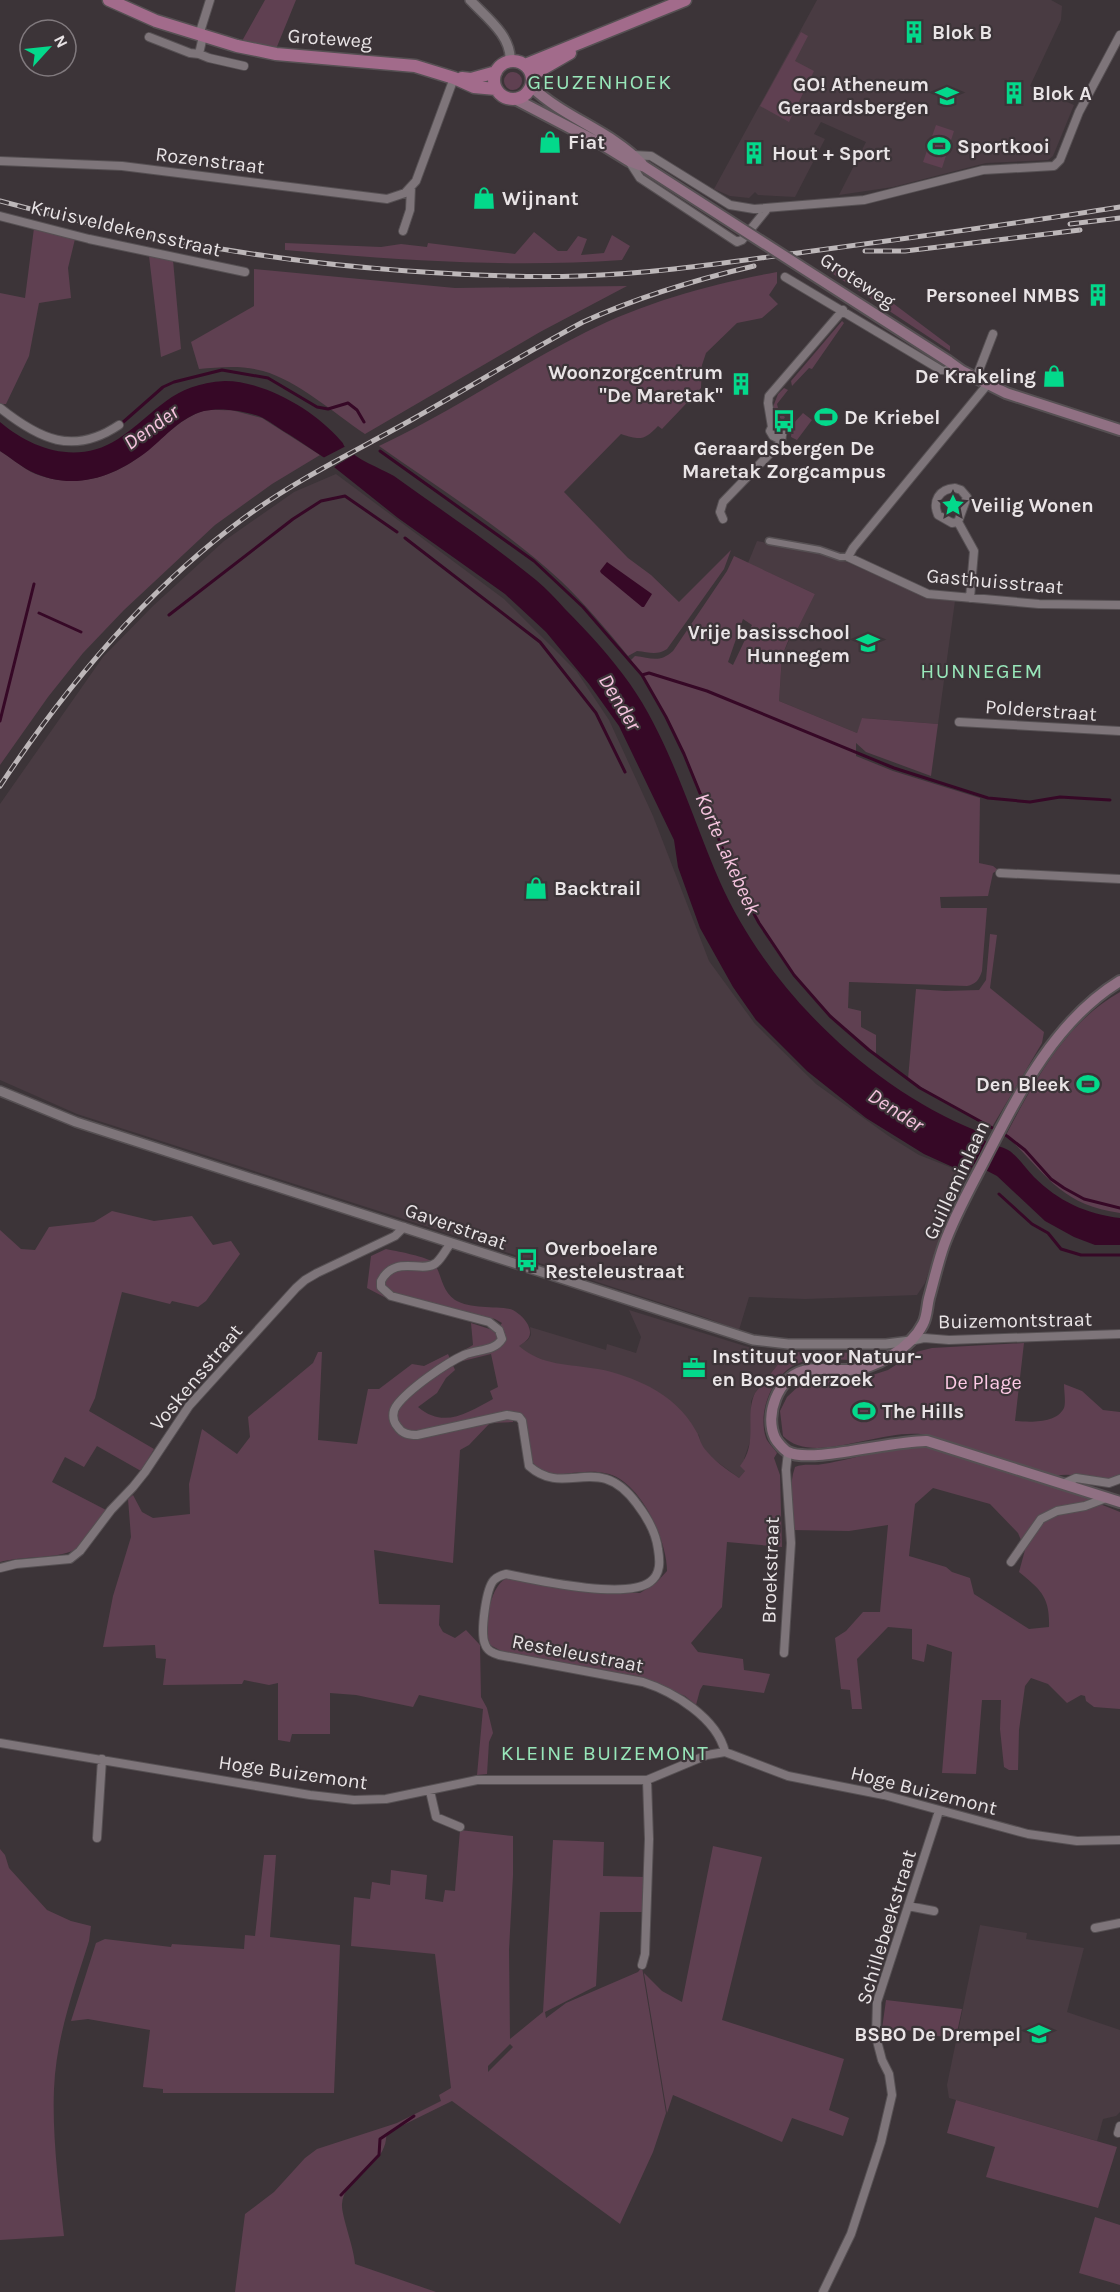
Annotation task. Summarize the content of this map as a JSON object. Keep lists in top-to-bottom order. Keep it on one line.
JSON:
{"streets":{"main road":["Groteweg","Guilleminlaan"],"street":["Rozenstraat","Kruisveldekensstraat","Gasthuisstraat","Polderstraat","Gaverstraat","Buizemontstraat","Voskensstraat","Broekstraat","Resteleustraat","Hoge Buizemont","Schillebeekstraat"]},"crossings":[["Guilleminlaan","Gaverstraat"],["Guilleminlaan","Buizemontstraat"],["Guilleminlaan","Broekstraat"],["Gaverstraat","Buizemontstraat"],["Gaverstraat","Voskensstraat"],["Gaverstraat","Resteleustraat"],["Resteleustraat","Hoge Buizemont"],["Hoge Buizemont","Schillebeekstraat"]],"districts":["GEUZENHOEK","HUNNEGEM","KLEINE BUIZEMONT"],"water":["Dender","Korte Lakebeek"],"parks":["De Plage"],"places":{"building":["Blok B","Blok A","Hout + Sport","Personeel NMBS","Woonzorgcentrum \"De Maretak\""],"school or university":["GO! Atheneum Geraardsbergen","Vrije basisschool Hunnegem","BSBO De Drempel"],"shop":["Fiat","Wijnant","De Krakeling","Backtrail"],"sports":["Sportkooi","De Kriebel","Den Bleek","The Hills"],"bus stop":["Geraardsbergen De Maretak Zorgcampus","Overboelare Resteleustraat"],"place":["Veilig Wonen"],"office":["Instituut voor Natuur- en Bosonderzoek"]},"north":"top right"}
